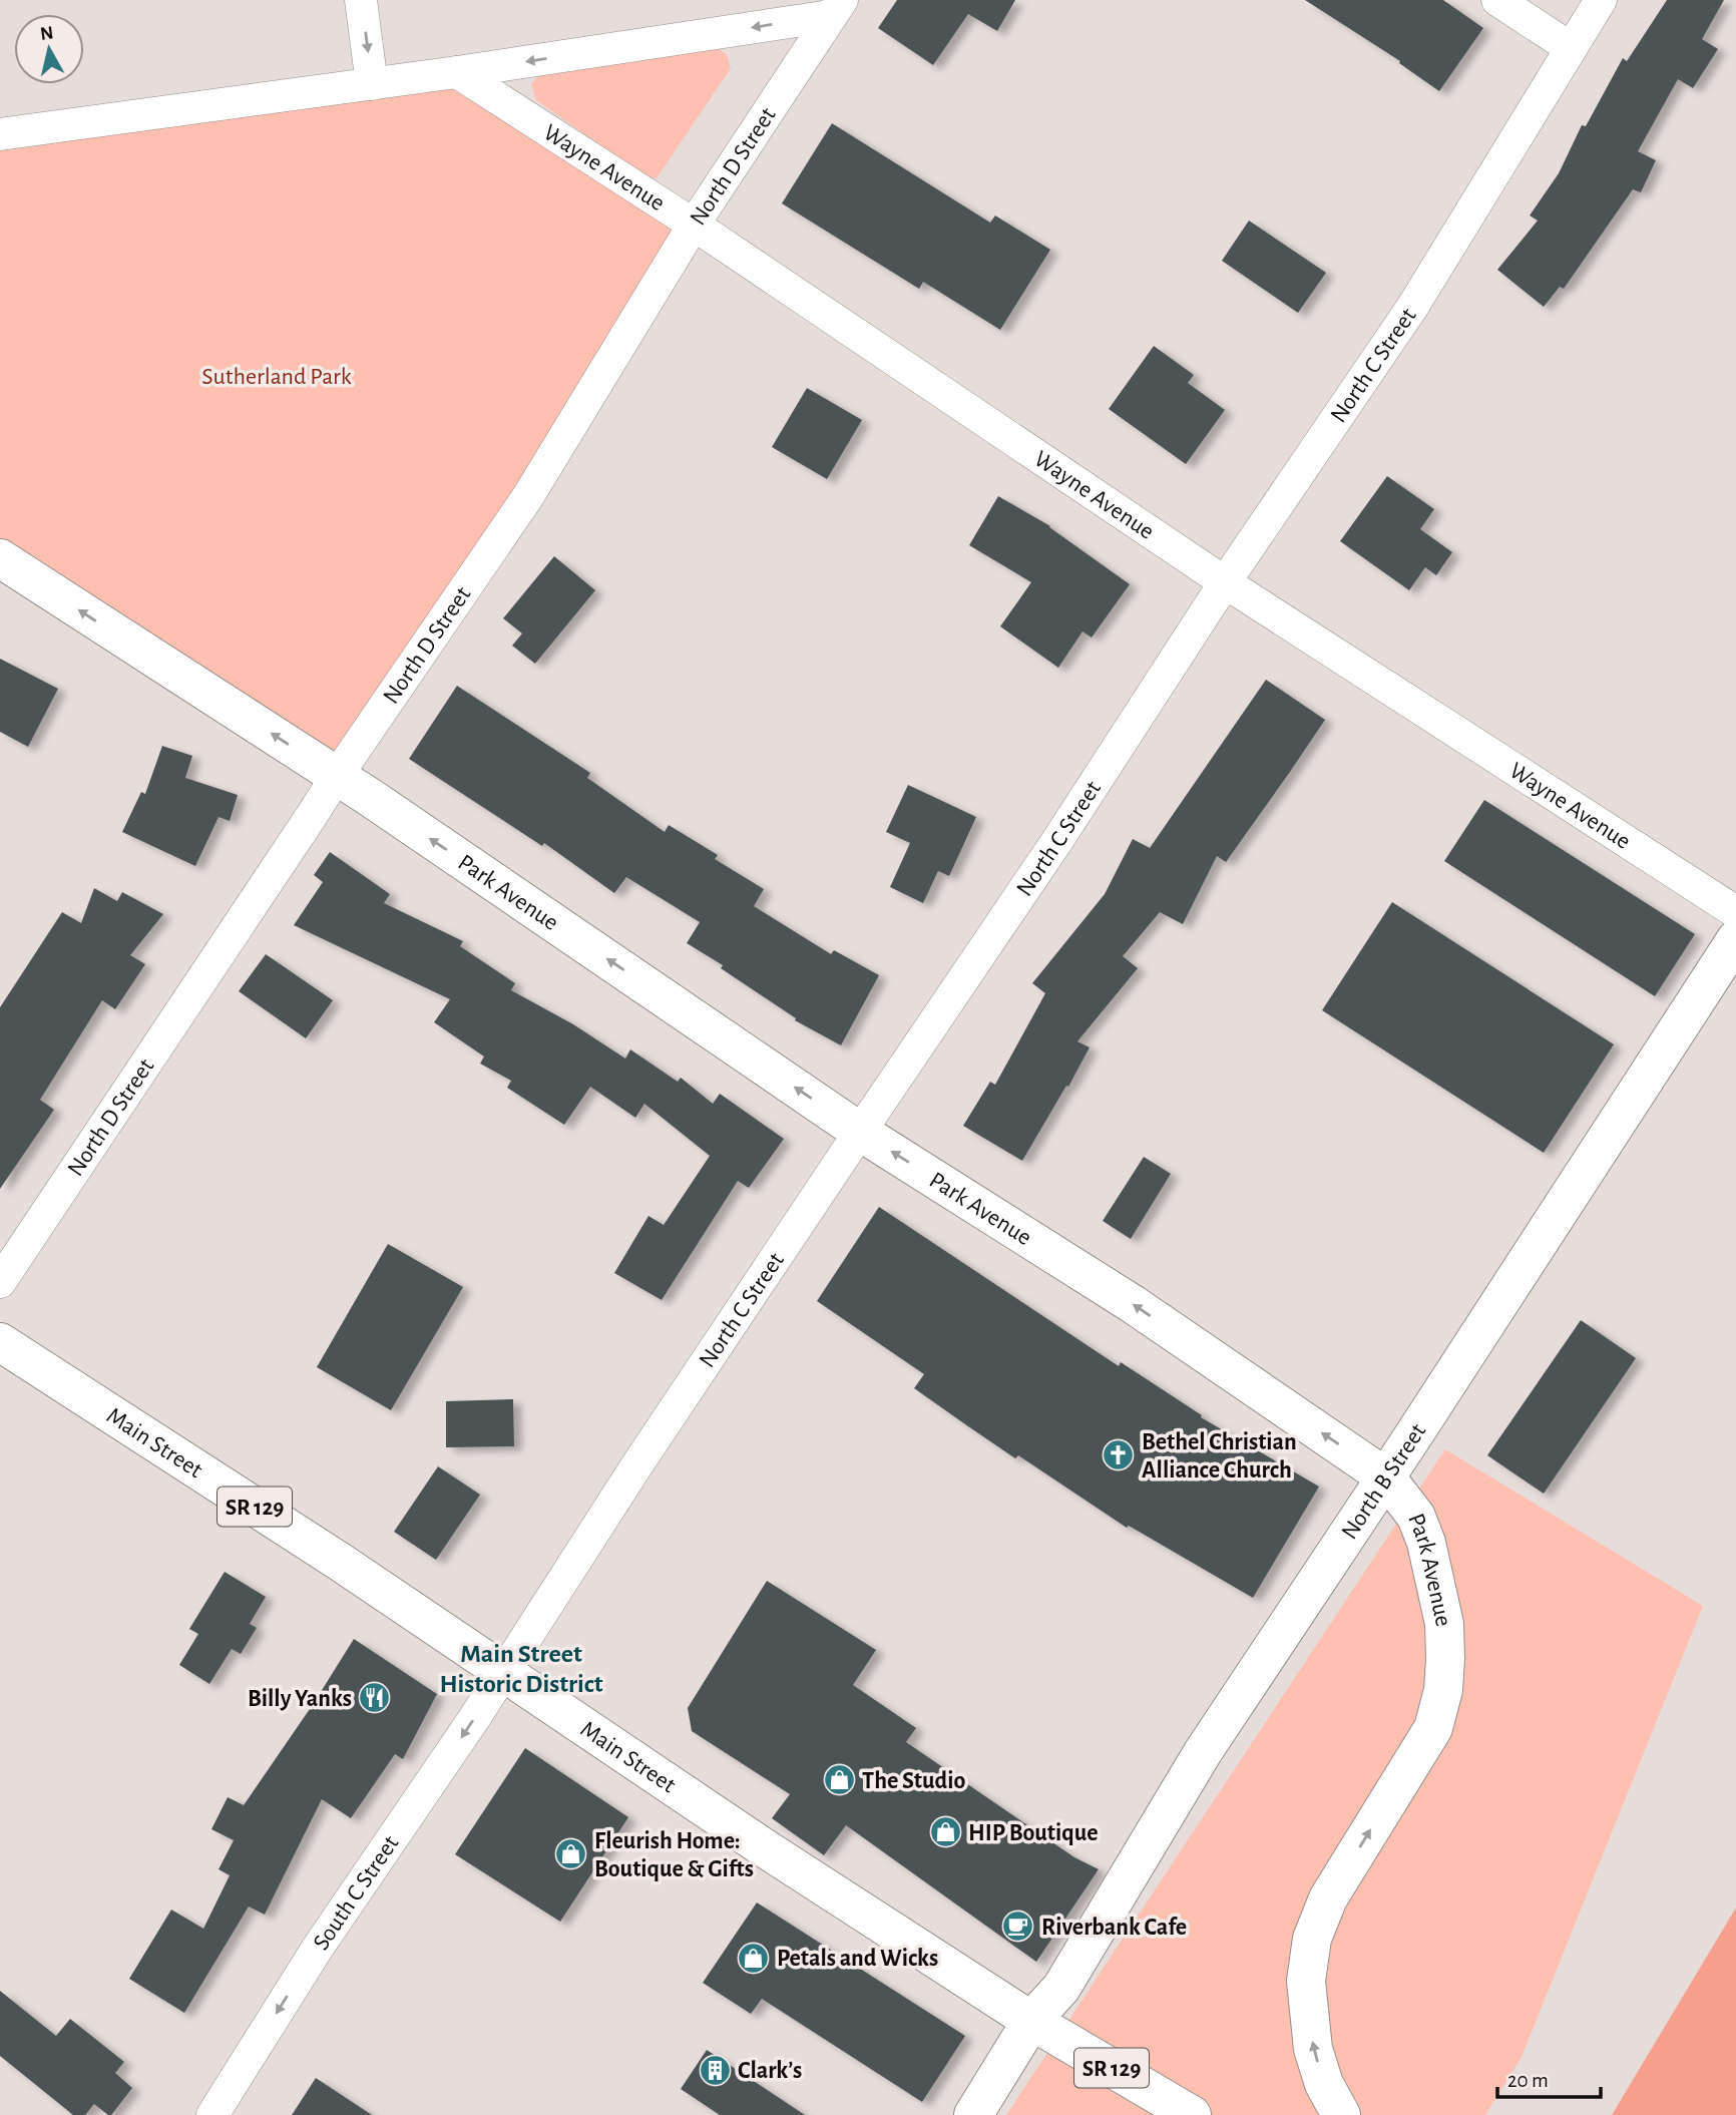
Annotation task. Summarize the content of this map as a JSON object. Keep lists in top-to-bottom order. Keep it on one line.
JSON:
{"streets":{"main road":["Park Avenue","Main Street","North B Street","SR 129"],"street":["North D Street","Wayne Avenue","North C Street","South C Street"]},"crossings":[["North D Street","Wayne Avenue"],["North D Street","Park Avenue"],["Wayne Avenue","North C Street"],["North C Street","Park Avenue"],["North C Street","Main Street"],["North C Street","South C Street"],["Park Avenue","North B Street"],["Main Street","North B Street"],["Main Street","South C Street"]],"one_way":["Park Avenue","South C Street"],"districts":["Main Street Historic District"],"parks":["Sutherland Park"],"places":{"church":["Bethel Christian Alliance Church"],"restaurant":["Billy Yanks"],"shop":["The Studio","HIP Boutique","Fleurish Home: Boutique & Gifts","Petals and Wicks"],"cafe":["Riverbank Cafe"],"building":["Clark’s"]},"scale_bar":"20 m","north":"top"}
